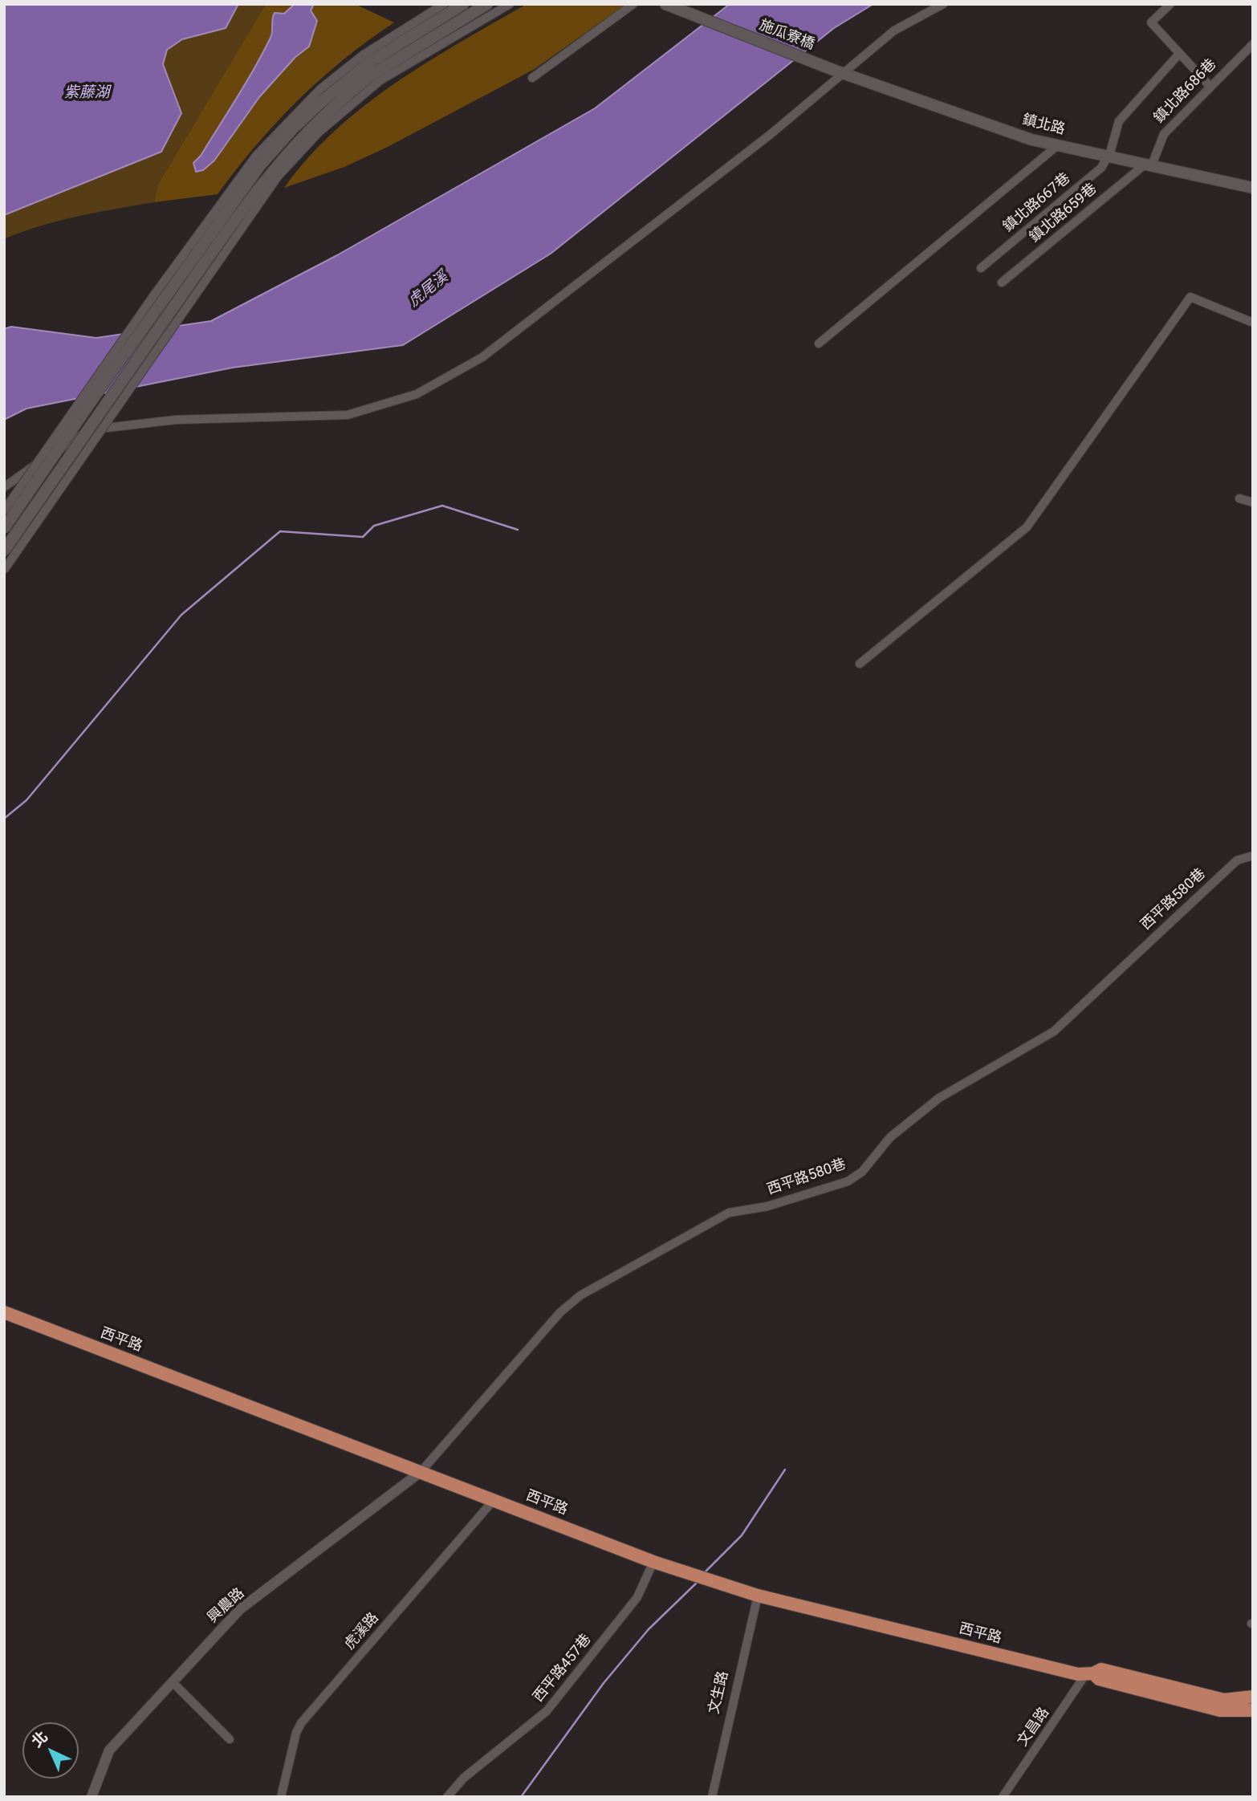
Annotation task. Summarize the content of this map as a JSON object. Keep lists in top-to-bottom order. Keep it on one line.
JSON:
{"streets":{"main road":["施瓜寮橋","鎮北路","西平路"],"street":["鎮北路686巷","鎮北路667巷","鎮北路659巷","西平路580巷","興農路","虎溪路","西平路457巷","文生路","文昌路"]},"crossings":[["施瓜寮橋","鎮北路"],["鎮北路686巷","鎮北路"],["鎮北路686巷","鎮北路659巷"],["鎮北路","鎮北路667巷"],["鎮北路","鎮北路659巷"],["西平路580巷","西平路"],["西平路580巷","興農路"],["西平路","興農路"],["西平路","虎溪路"],["西平路","西平路457巷"],["西平路","文生路"],["西平路","文昌路"]],"water":["紫藤湖","虎尾溪"],"north":"top left"}
